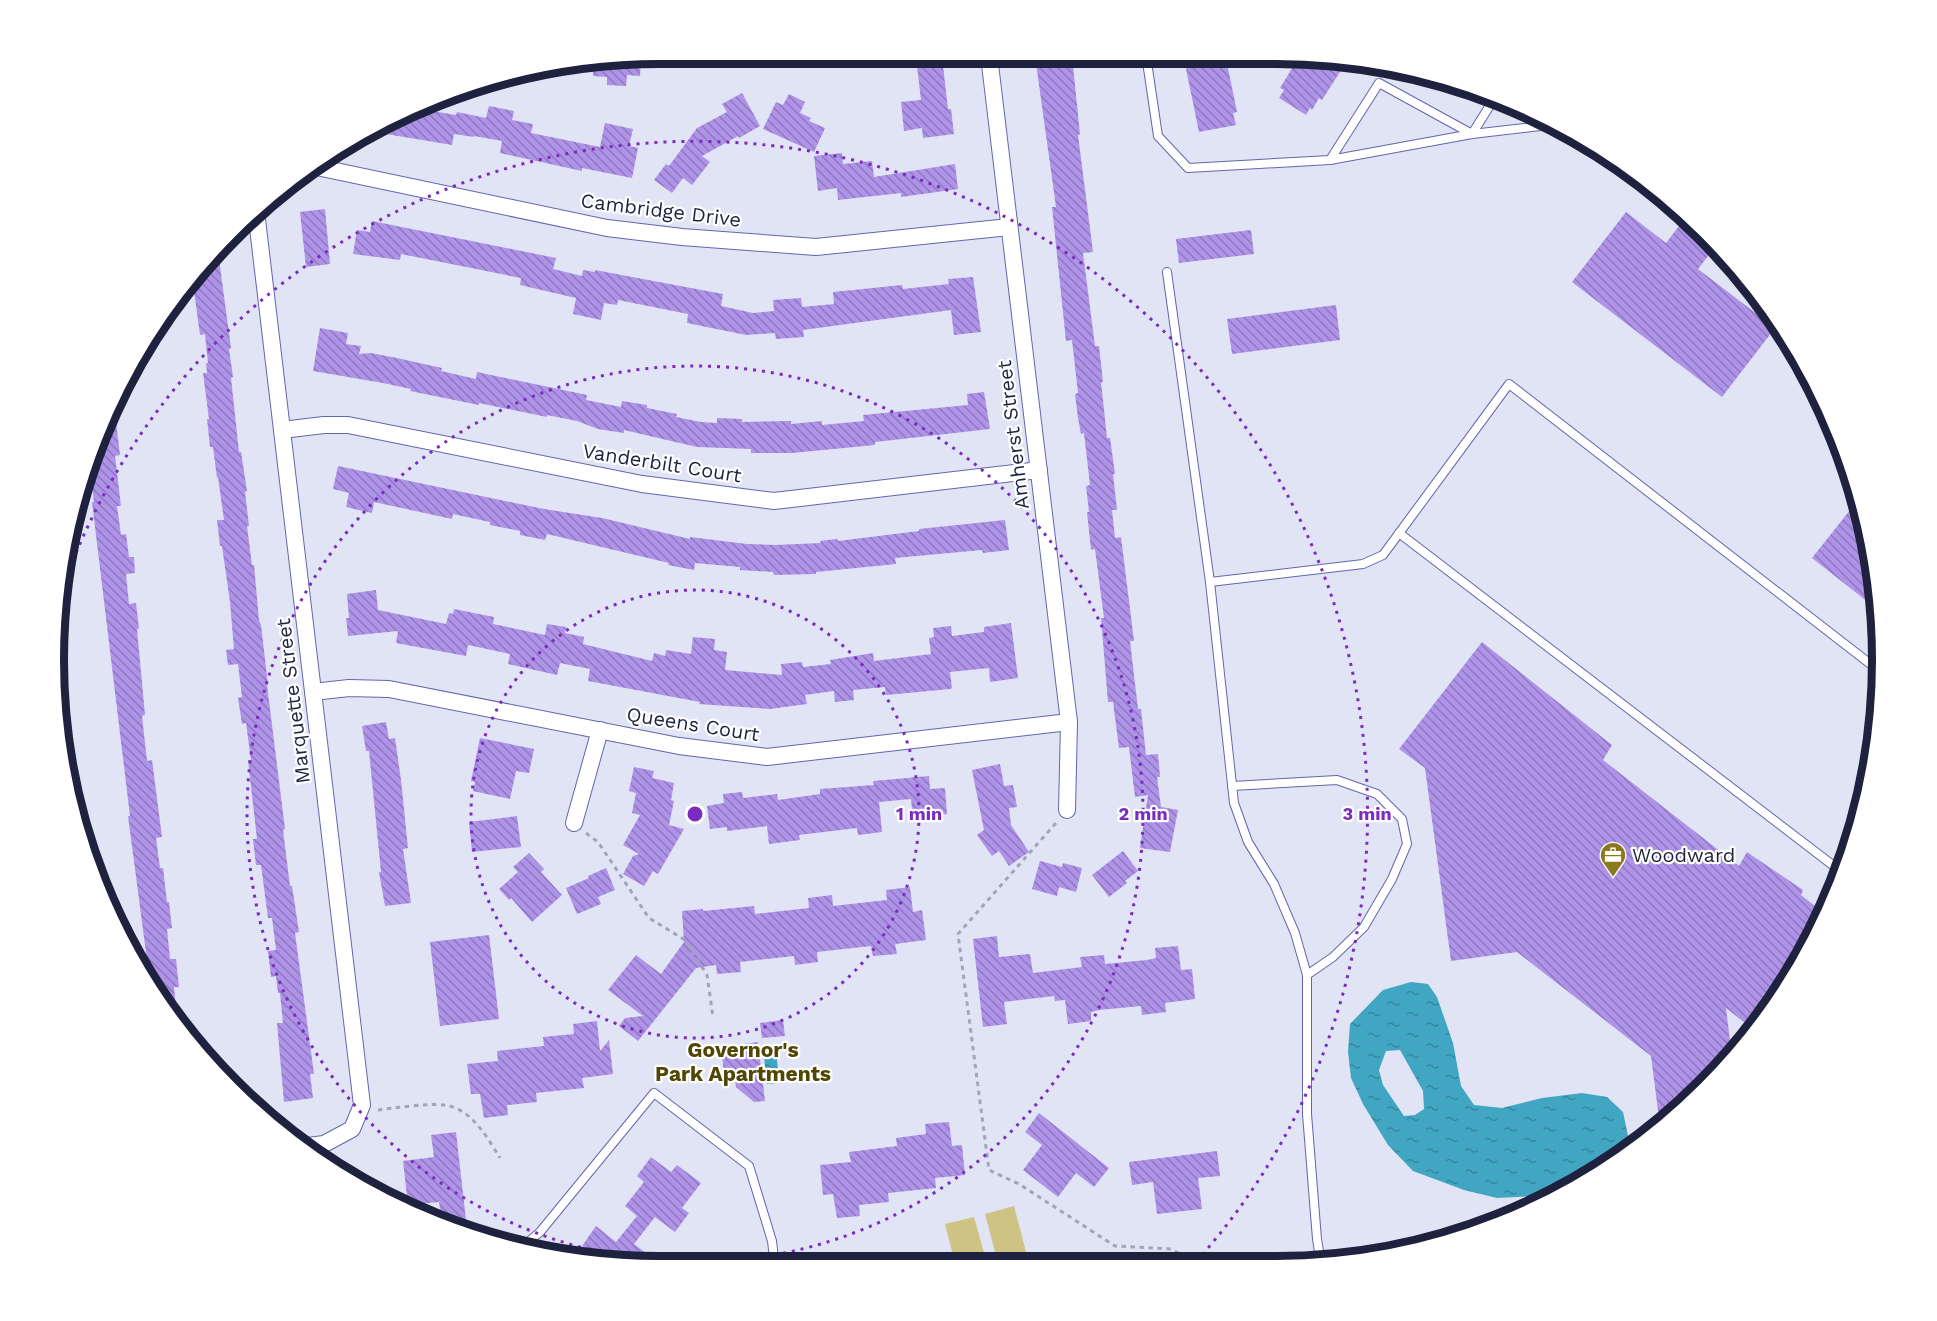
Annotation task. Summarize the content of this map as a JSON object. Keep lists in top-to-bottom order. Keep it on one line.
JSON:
{"streets":{"street":["Cambridge Drive","Amherst Street","Vanderbilt Court","Marquette Street","Queens Court"]},"crossings":[["Cambridge Drive","Amherst Street"],["Amherst Street","Vanderbilt Court"],["Amherst Street","Queens Court"],["Vanderbilt Court","Marquette Street"],["Marquette Street","Queens Court"]],"districts":["Governor's Park Apartments"],"places":{"office":["Woodward"]},"rings":["1 min","2 min","3 min"]}
